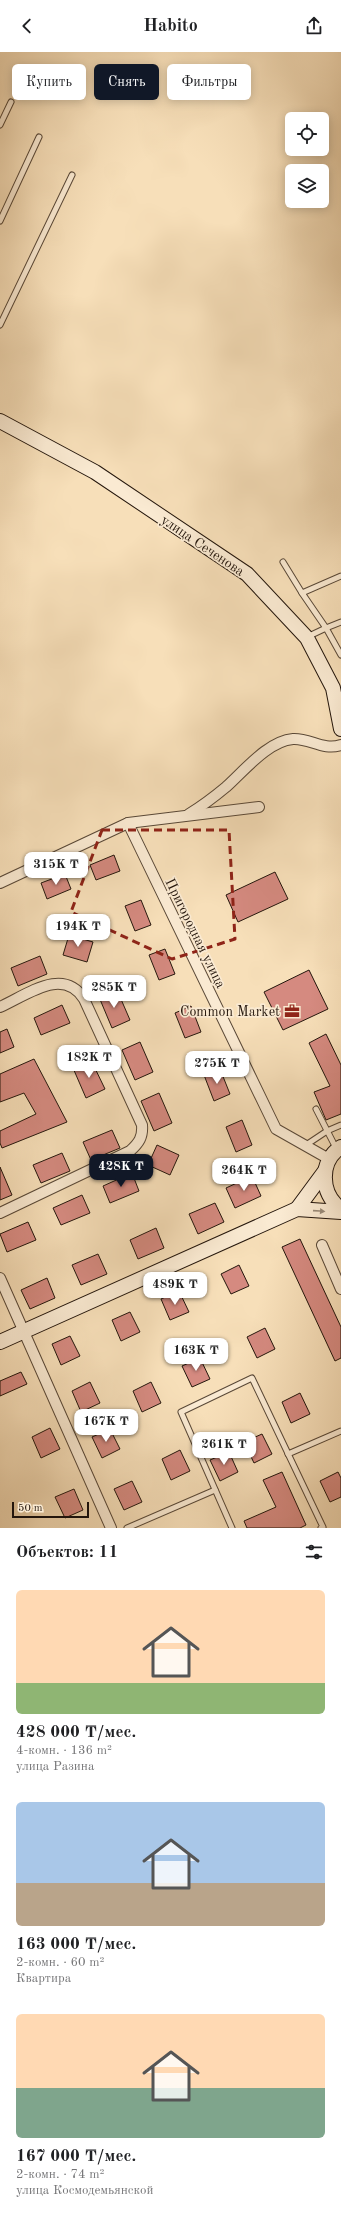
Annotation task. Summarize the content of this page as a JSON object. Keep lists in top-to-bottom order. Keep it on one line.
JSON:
{"streets":{"street":["улица Сеченова","Пригородная улица"]},"places":{"office":["Common Market"]},"scale_bar":"50 m","page":{"header":"Habito","chip":["Купить","Снять","Фильтры"],"price":["315K ₸","194K ₸","285K ₸","182K ₸","275K ₸","428K ₸","264K ₸","489K ₸","163K ₸","167K ₸","261K ₸"],"scale":"50 m","heading":"Объектов: 11","list":[{"name":"428 000 ₸/мес.","note":"4-комн. · 136 m² · улица Разина"},{"name":"163 000 ₸/мес.","note":"2-комн. · 60 m² · Квартира"},{"name":"167 000 ₸/мес.","note":"2-комн. · 74 m² · улица Космодемьянской"}]}}
